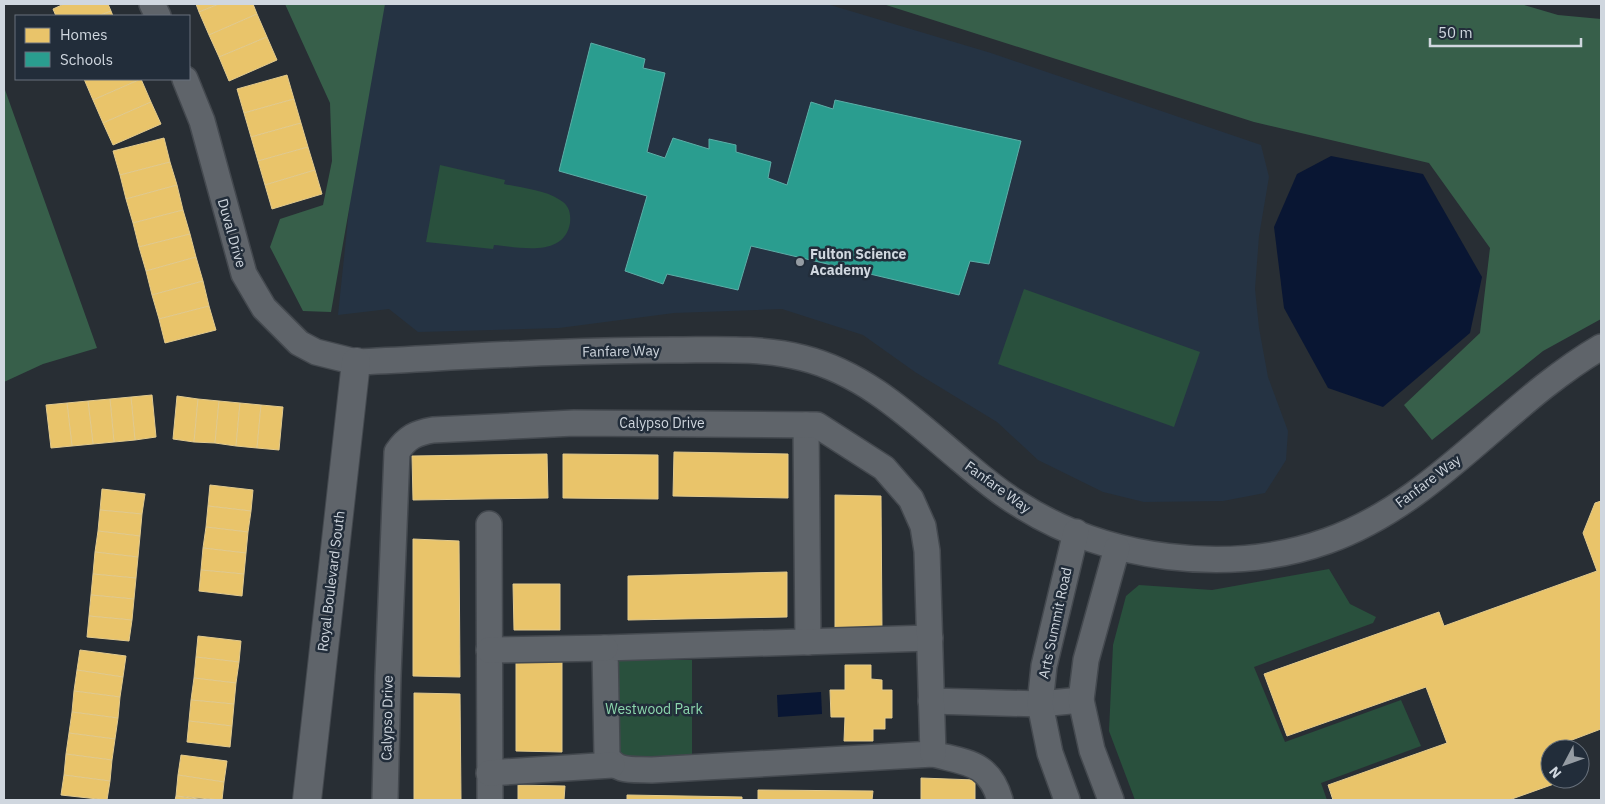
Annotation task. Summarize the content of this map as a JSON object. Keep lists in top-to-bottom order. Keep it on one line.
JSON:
{"streets":{"street":["Duval Drive","Fanfare Way","Calypso Drive","Royal Boulevard South","Arts Summit Road"]},"crossings":[["Duval Drive","Fanfare Way"],["Duval Drive","Royal Boulevard South"],["Fanfare Way","Royal Boulevard South"],["Fanfare Way","Arts Summit Road"]],"parks":["Westwood Park"],"places":["Fulton Science Academy"],"legend":["Homes","Schools"],"scale_bar":"50 m","north":"bottom left"}
